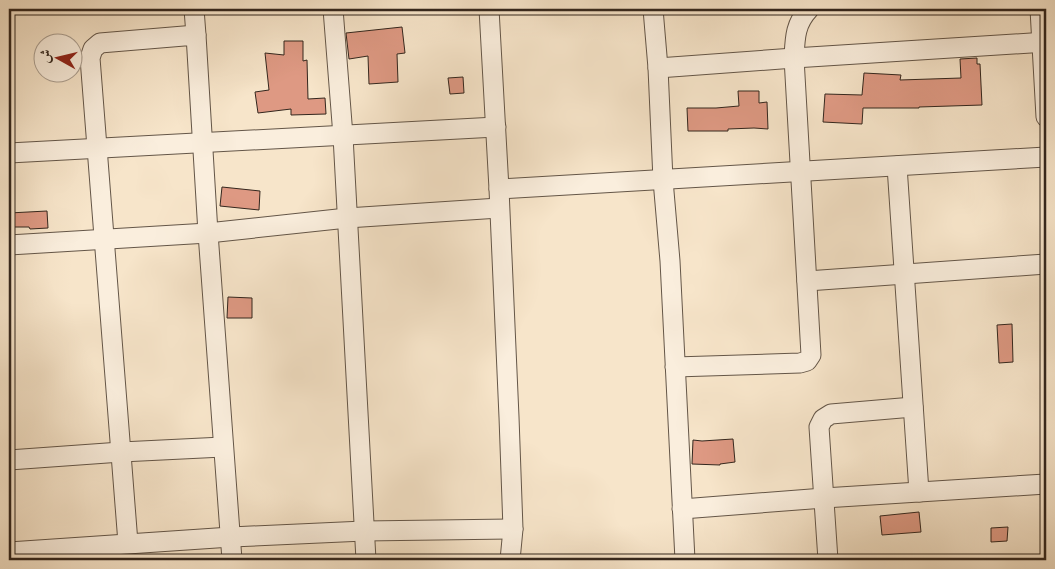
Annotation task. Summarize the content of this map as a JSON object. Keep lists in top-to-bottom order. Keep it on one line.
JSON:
{"north":"left"}
